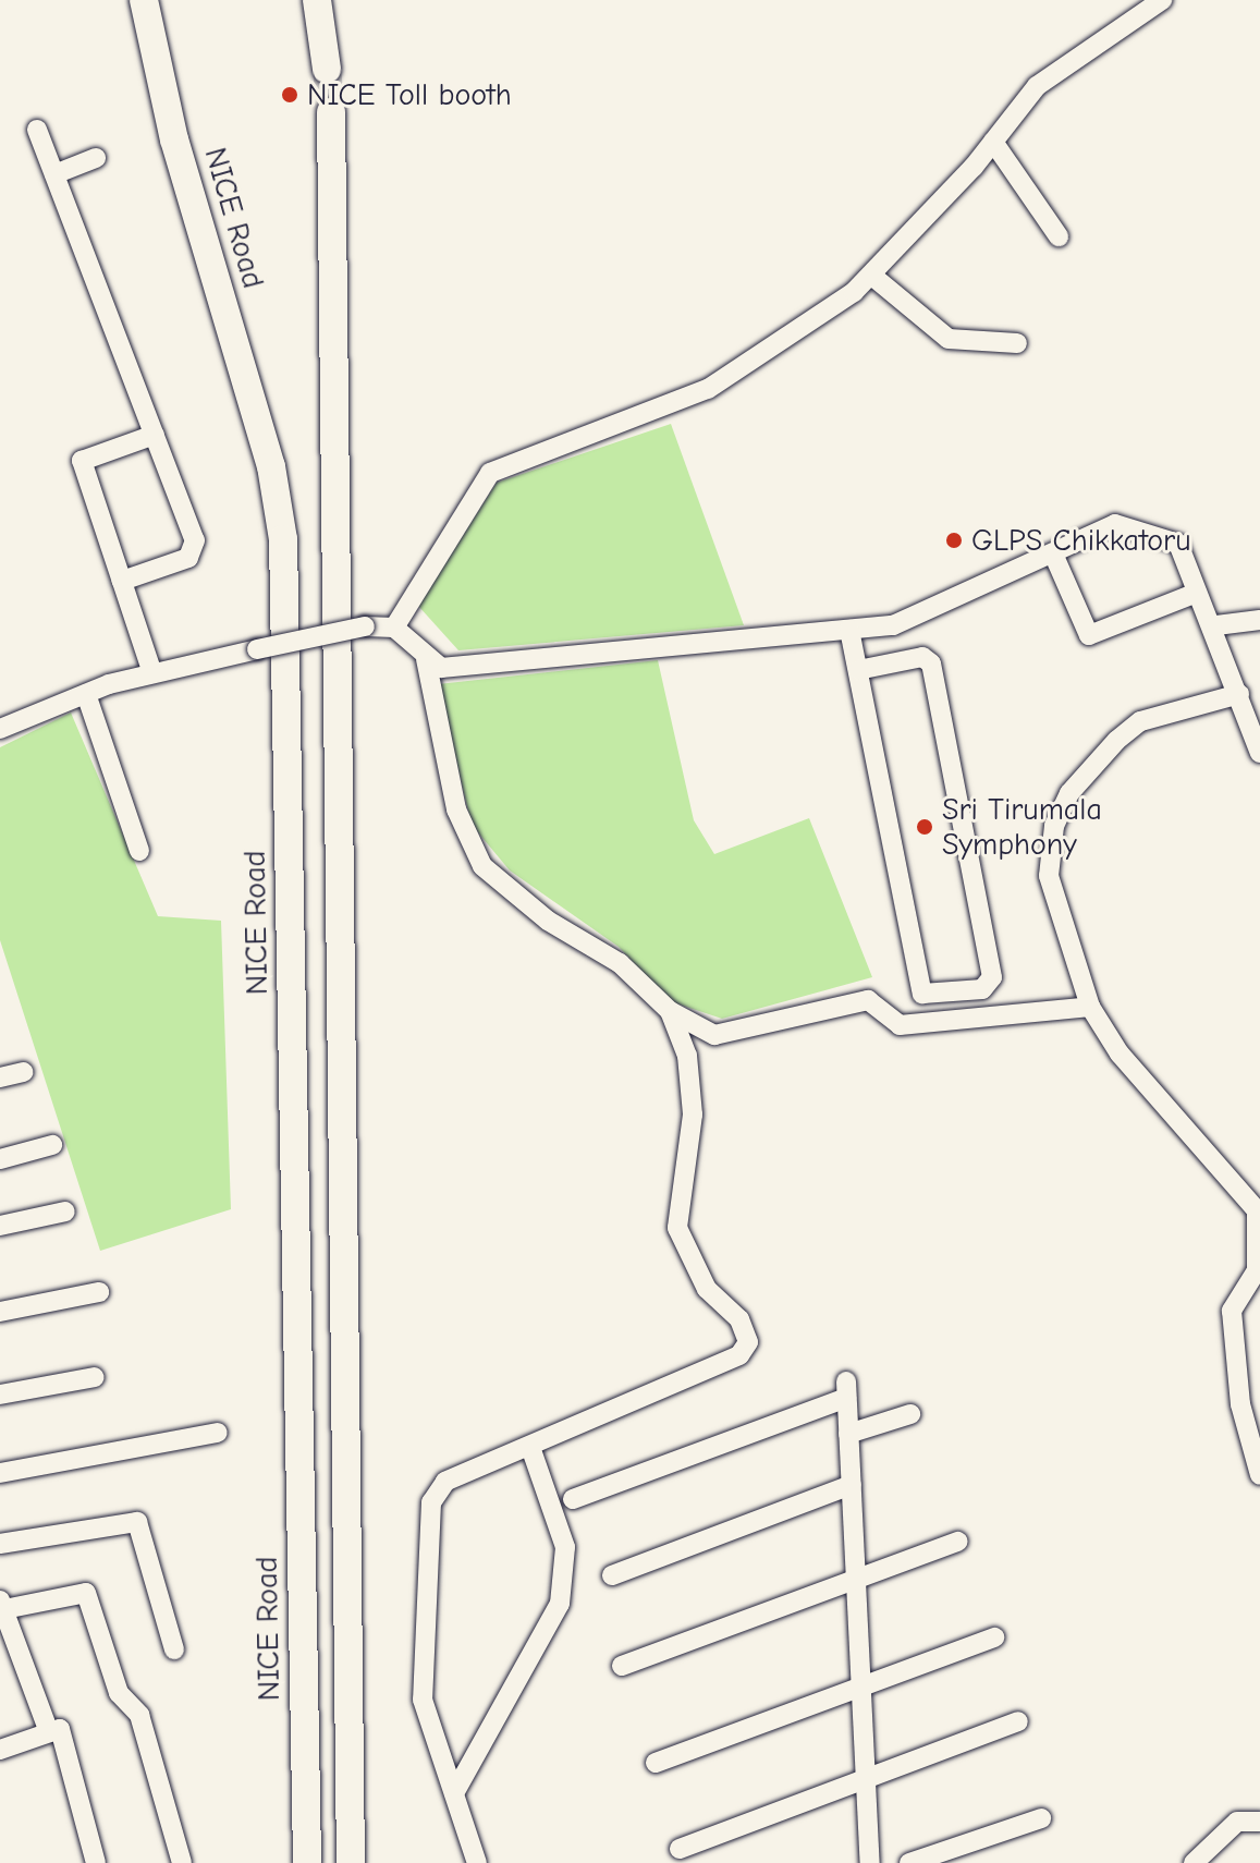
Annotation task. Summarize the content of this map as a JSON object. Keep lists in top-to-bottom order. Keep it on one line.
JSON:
{"streets":{"highway":["NICE Road"]},"places":["NICE Toll booth","GLPS Chikkatoru","Sri Tirumala Symphony"]}
